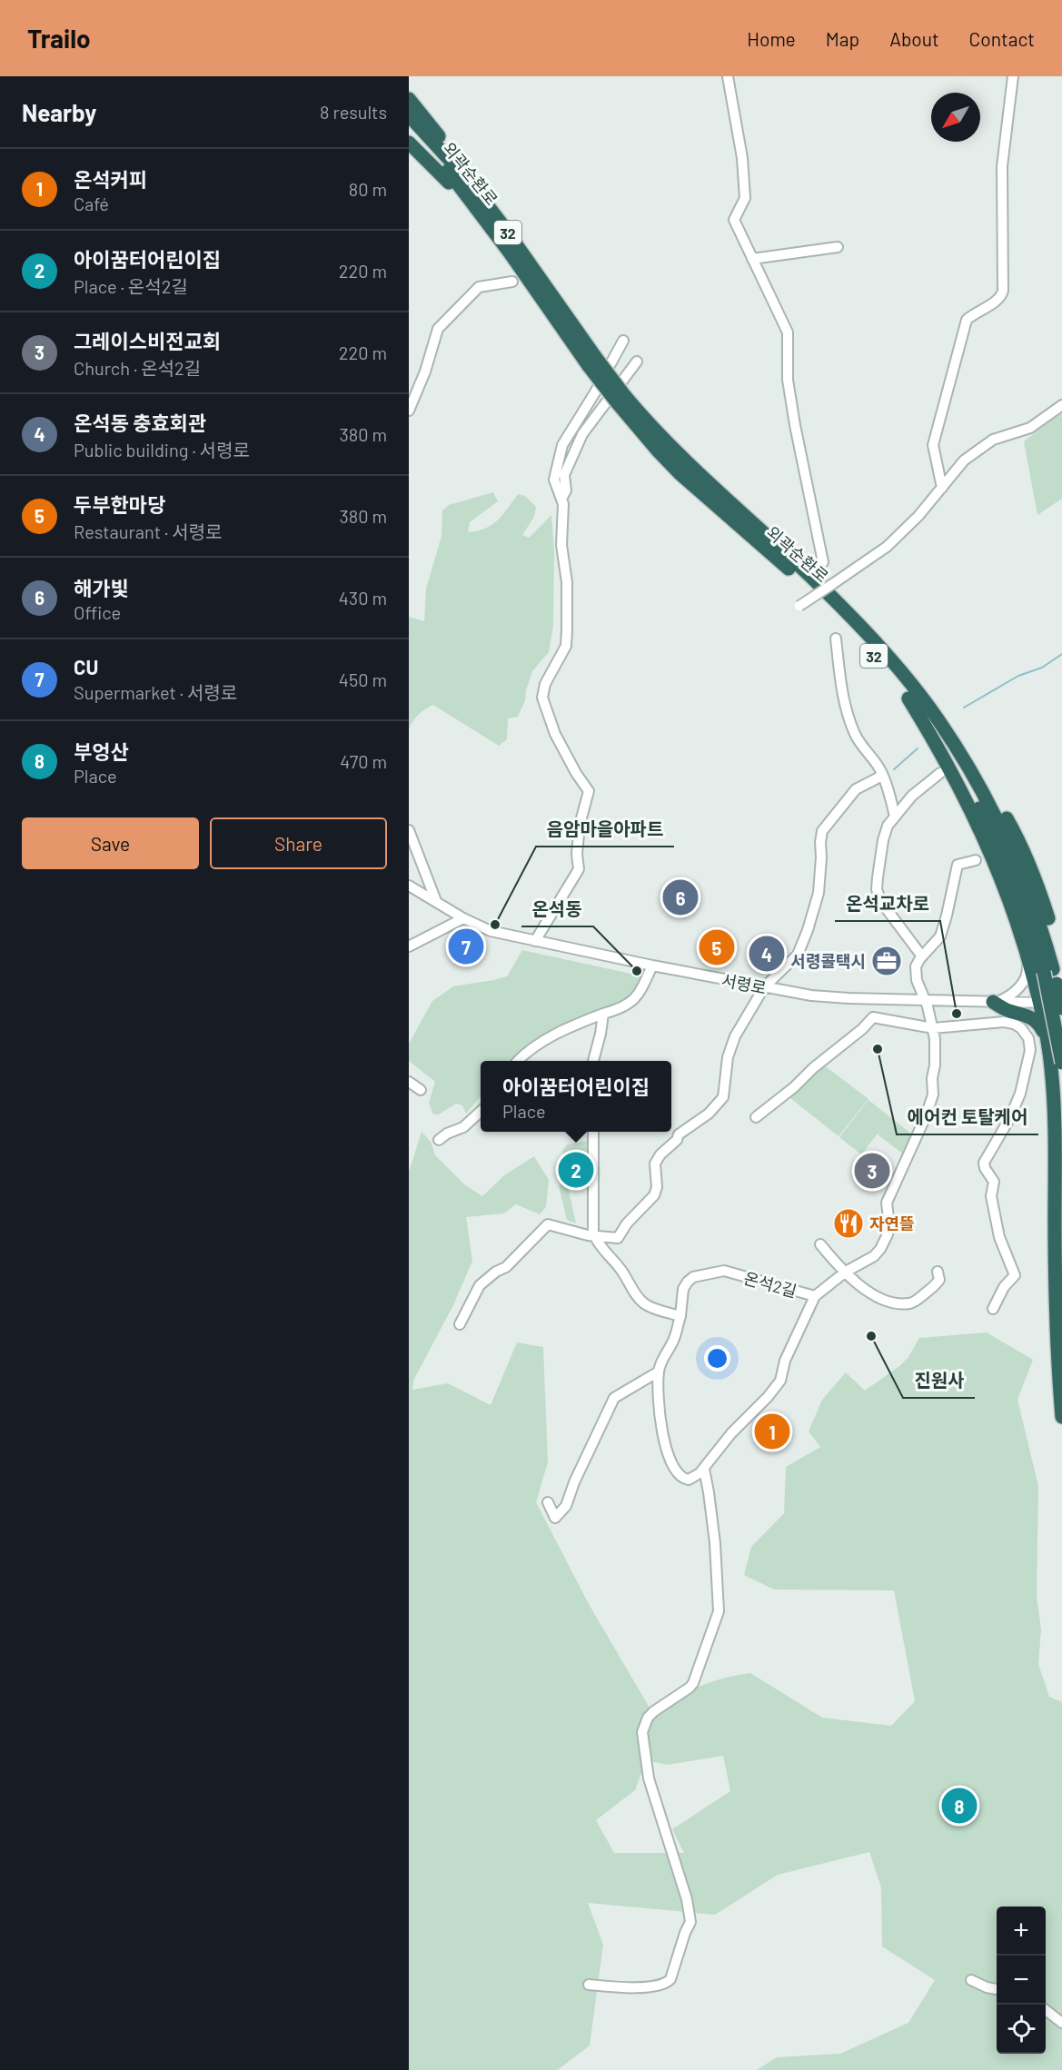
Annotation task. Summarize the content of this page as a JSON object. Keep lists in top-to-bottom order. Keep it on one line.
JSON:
{"streets":{"highway":["외곽순환로","32"],"street":["서령로","온석2길"]},"crossings":[["서령로","온석2길"]],"places":{"other":["음암마을아파트","온석동","온석교차로","에어컨 토탈케어","진원사"],"office":["서령콜택시"],"restaurant":["자연뜰"]},"north":"bottom left","page":{"header":"Trailo","nav":["Home","Map","About","Contact"],"heading":["Nearby","8 results"],"list":[{"mark":"1","name":"온석커피","note":"Café","value":"80 m"},{"mark":"2","name":"아이꿈터어린이집","note":"Place · 온석2길","value":"220 m"},{"mark":"3","name":"그레이스비전교회","note":"Church · 온석2길","value":"220 m"},{"mark":"4","name":"온석동 충효회관","note":"Public building · 서령로","value":"380 m"},{"mark":"5","name":"두부한마당","note":"Restaurant · 서령로","value":"380 m"},{"mark":"6","name":"해가빛","note":"Office","value":"430 m"},{"mark":"7","name":"CU","note":"Supermarket · 서령로","value":"450 m"},{"mark":"8","name":"부엉산","note":"Place","value":"470 m"}],"buttons":["Save","Share"],"pins":["6","7","5","4","2","3","1","8"],"popup":["아이꿈터어린이집","Place"],"map_buttons":["+","−"]}}
